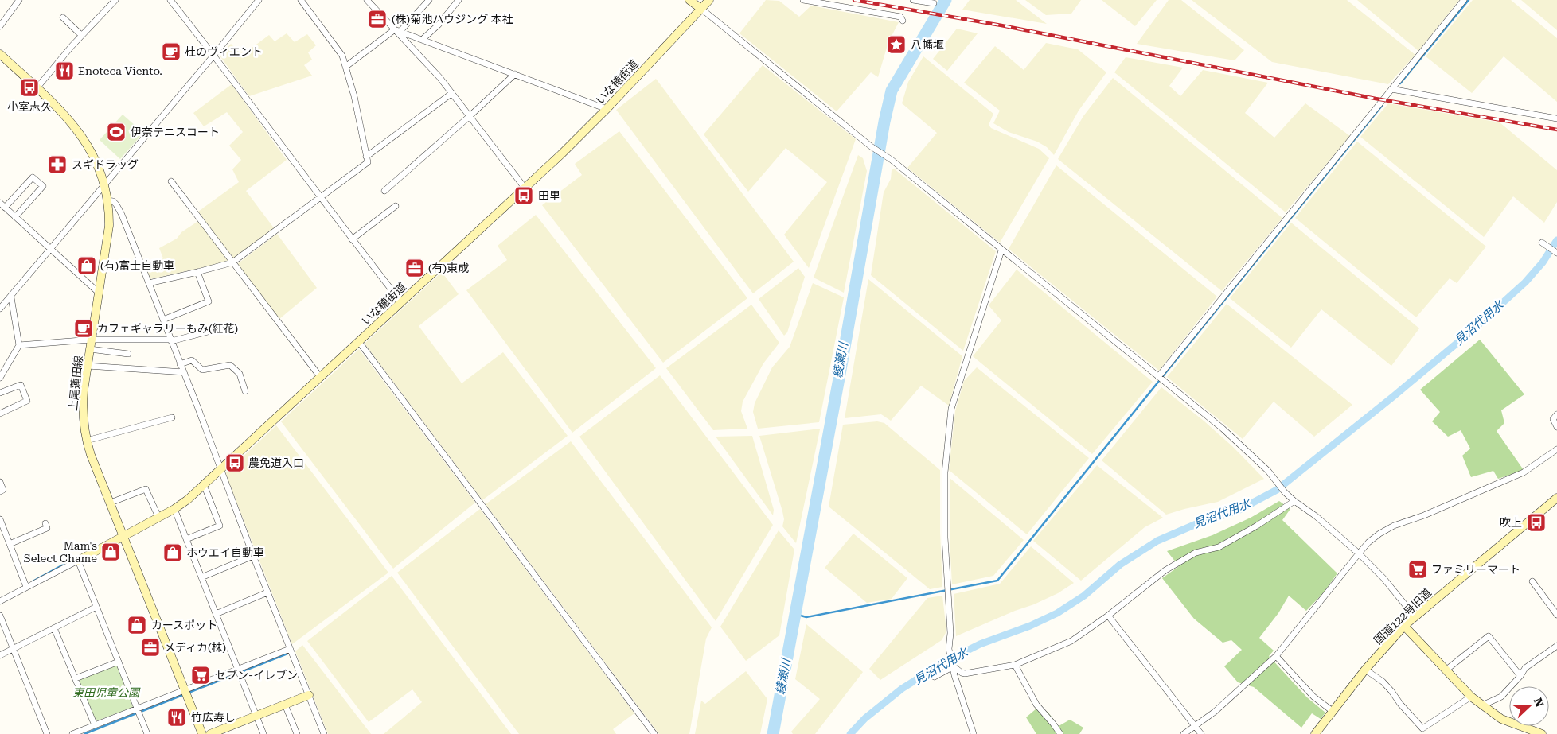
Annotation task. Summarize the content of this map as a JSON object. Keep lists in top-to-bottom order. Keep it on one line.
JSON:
{"streets":{"street":["いな穂街道","上尾蓮田線","国道122号旧道"]},"crossings":[["いな穂街道","上尾蓮田線"]],"water":["見沼代用水","綾瀬川"],"parks":["東田児童公園"],"places":{"office":["(株)菊池ハウジング 本社","(有)東成","メディカ(株)"],"place":["八幡堰"],"cafe":["杜のヴィエント","カフェギャラリーもみ(紅花)"],"restaurant":["Enoteca Viento.","竹広寿し"],"bus stop":["小室志久","田里","農免道入口","吹上"],"sports":["伊奈テニスコート"],"pharmacy":["スギドラッグ"],"shop":["(有)富士自動車","Mam's Select Chame","ホウエイ自動車","カースポット"],"supermarket":["ファミリーマート","セブン-イレブン"]},"north":"right"}
